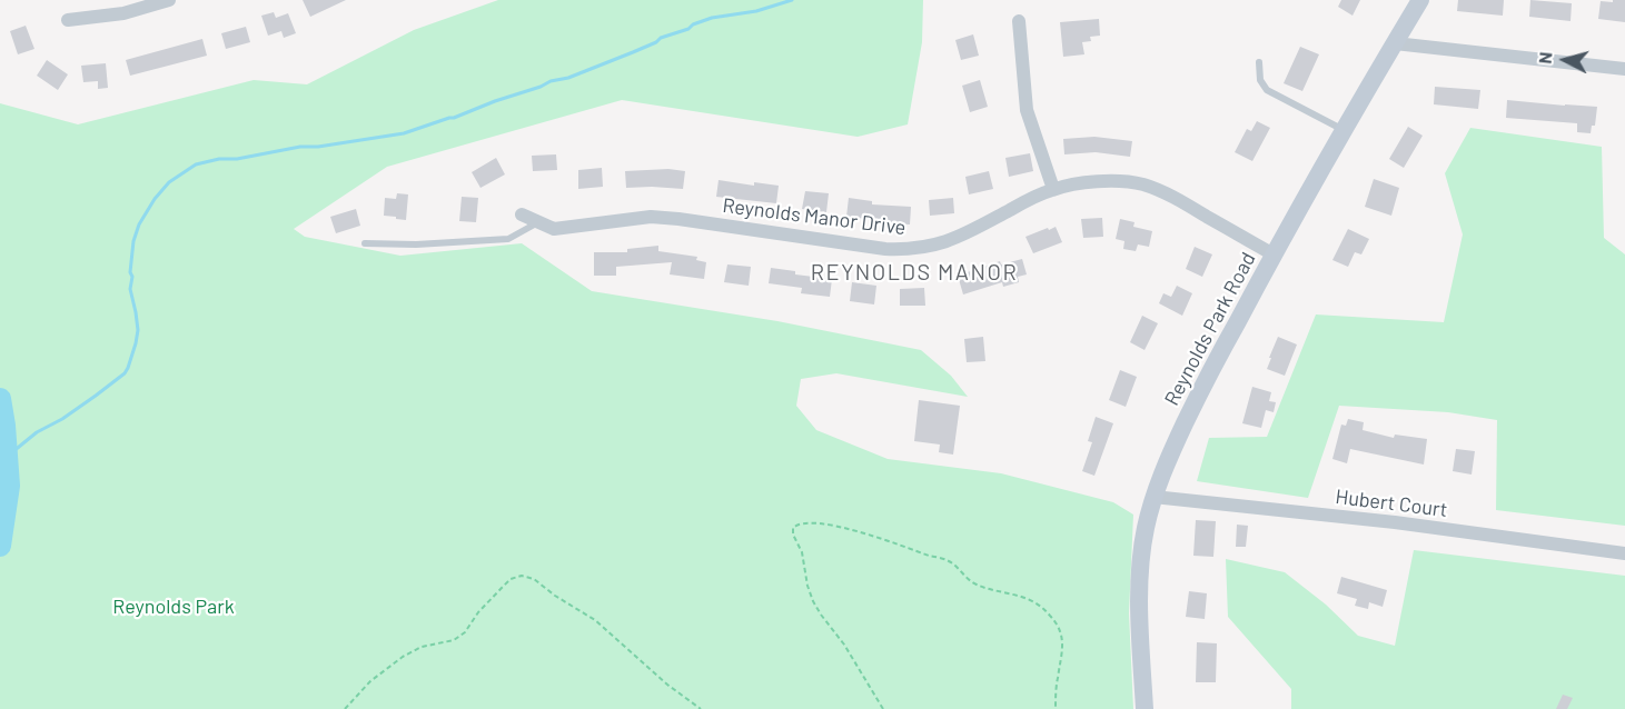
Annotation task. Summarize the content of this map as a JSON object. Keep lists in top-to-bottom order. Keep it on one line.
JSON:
{"streets":{"main road":["Reynolds Park Road"],"street":["Reynolds Manor Drive","Hubert Court"]},"crossings":[["Reynolds Manor Drive","Reynolds Park Road"],["Reynolds Park Road","Hubert Court"]],"districts":["REYNOLDS MANOR"],"parks":["Reynolds Park"],"north":"left"}
